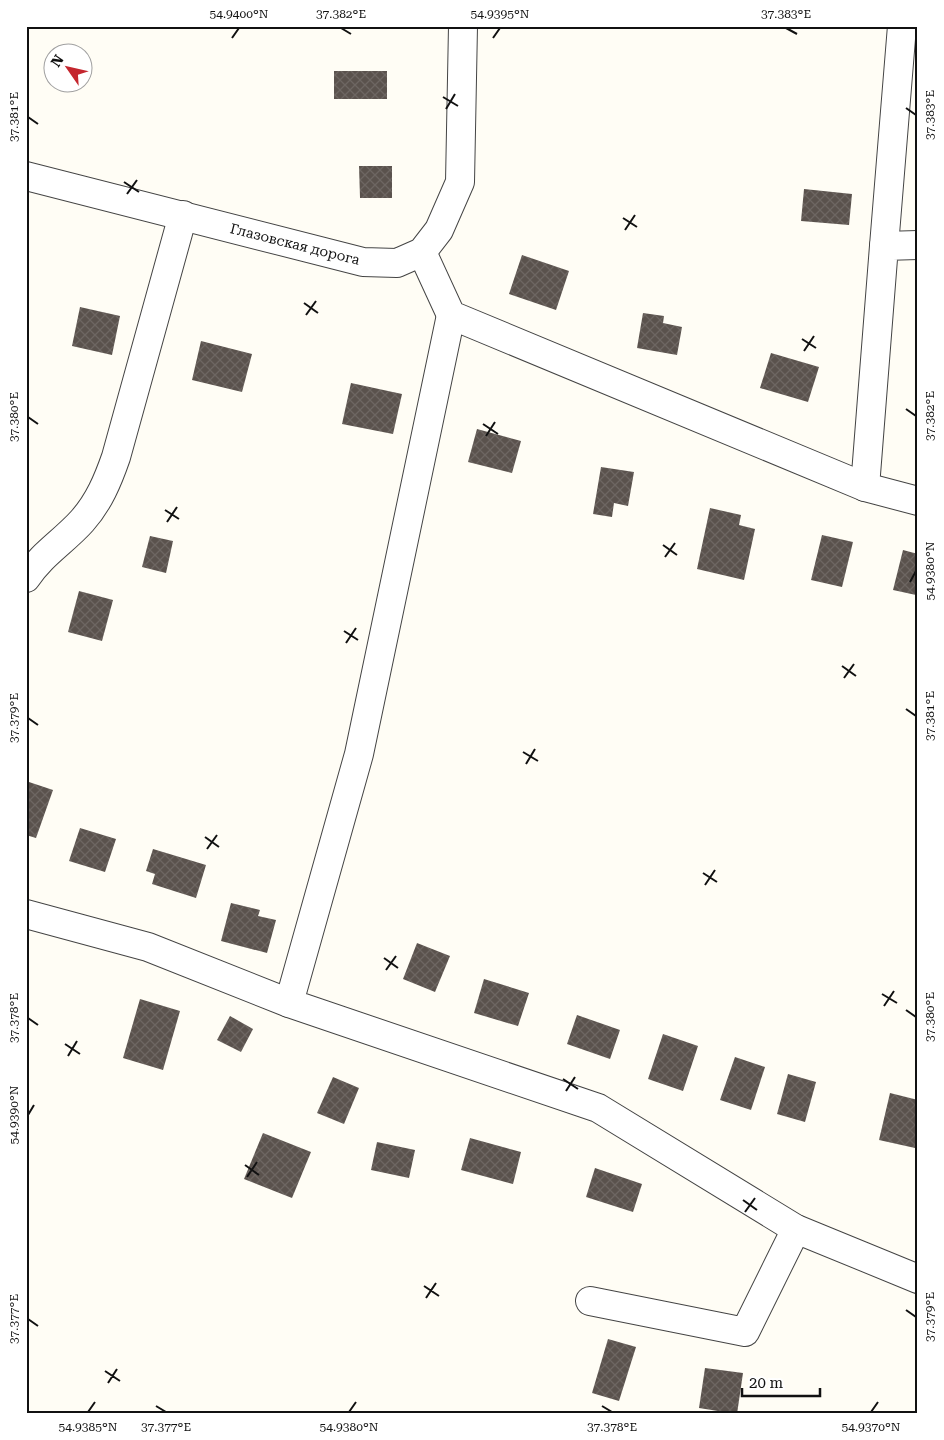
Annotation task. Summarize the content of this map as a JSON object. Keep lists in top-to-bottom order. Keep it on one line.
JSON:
{"streets":{"street":["Глазовская дорога"]},"scale_bar":"20 m","north":"top left","coordinates":["54.9400°N","37.382°E","54.9395°N","37.383°E","37.381°E","37.380°E","54.9380°N","37.379°E","37.378°E","54.9390°N","37.377°E","54.9385°N","54.9370°N"]}
